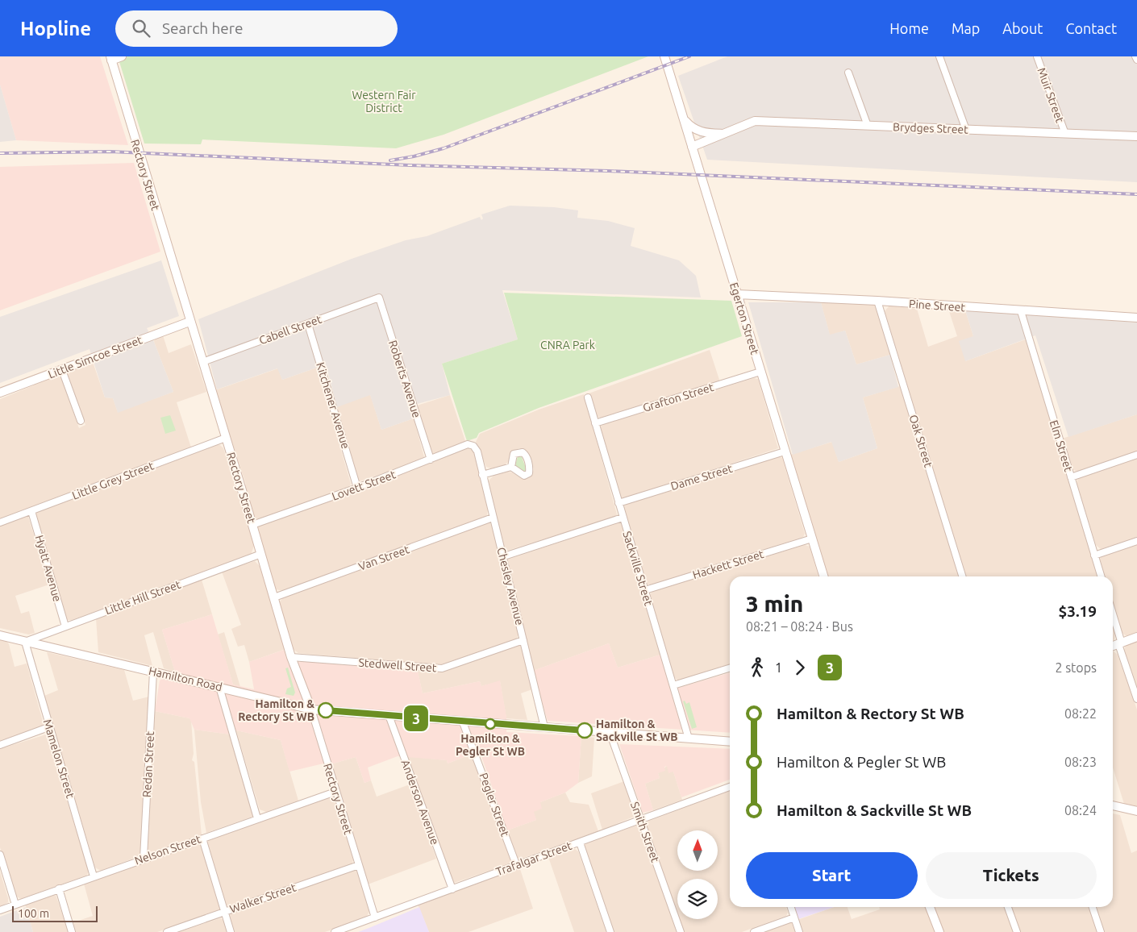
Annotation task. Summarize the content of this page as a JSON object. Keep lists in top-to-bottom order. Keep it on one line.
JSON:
{"streets":{"street":["Muir Street","Brydges Street","Rectory Street","Pine Street","Egerton Street","Cabell Street","Little Simcoe Street","Roberts Avenue","Grafton Street","Kitchener Avenue","Oak Street","Elm Street","Dame Street","Little Grey Street","Lovett Street","Van Street","Hackett Street","Hyatt Avenue","Sackville Street","Chesley Avenue","Little Hill Street","Stedwell Street","Hamilton Road","Mamelon Street","Redan Street","Anderson Avenue","Pegler Street","Smith Street","Nelson Street","Trafalgar Street","Walker Street"]},"crossings":[["Muir Street","Brydges Street"],["Brydges Street","Egerton Street"],["Rectory Street","Cabell Street"],["Rectory Street","Little Simcoe Street"],["Rectory Street","Little Grey Street"],["Rectory Street","Lovett Street"],["Rectory Street","Van Street"],["Rectory Street","Little Hill Street"],["Rectory Street","Stedwell Street"],["Rectory Street","Hamilton Road"],["Rectory Street","Nelson Street"],["Rectory Street","Trafalgar Street"],["Rectory Street","Walker Street"],["Pine Street","Egerton Street"],["Pine Street","Oak Street"],["Pine Street","Elm Street"],["Egerton Street","Grafton Street"],["Egerton Street","Dame Street"],["Egerton Street","Hackett Street"],["Cabell Street","Roberts Avenue"],["Cabell Street","Kitchener Avenue"],["Roberts Avenue","Lovett Street"],["Grafton Street","Sackville Street"],["Kitchener Avenue","Lovett Street"],["Dame Street","Sackville Street"],["Little Grey Street","Hyatt Avenue"],["Lovett Street","Chesley Avenue"],["Van Street","Chesley Avenue"],["Hackett Street","Sackville Street"],["Hyatt Avenue","Little Hill Street"],["Sackville Street","Hamilton Road"],["Chesley Avenue","Stedwell Street"],["Chesley Avenue","Hamilton Road"],["Little Hill Street","Hamilton Road"],["Little Hill Street","Mamelon Street"],["Hamilton Road","Mamelon Street"],["Hamilton Road","Redan Street"],["Hamilton Road","Anderson Avenue"],["Hamilton Road","Pegler Street"],["Hamilton Road","Smith Street"],["Mamelon Street","Nelson Street"],["Redan Street","Nelson Street"],["Anderson Avenue","Trafalgar Street"],["Pegler Street","Trafalgar Street"],["Smith Street","Trafalgar Street"]],"parks":["Western Fair District","CNRA Park"],"places":["Hamilton & Rectory St WB","Hamilton & Pegler St WB","Hamilton & Sackville St WB"],"lines":["bus line 3"],"scale_bar":"100 m","north":"top","page":{"header":"Hopline","search":"Search here","nav":["Home","Map","About","Contact"],"on_map":"3","heading":["3 min","08:21 – 08:24 · Bus","$3.19"],"legs":["1","3","2 stops"],"list":[{"name":"Hamilton & Rectory St WB","value":"08:22"},{"name":"Hamilton & Pegler St WB","value":"08:23"},{"name":"Hamilton & Sackville St WB","value":"08:24"}],"buttons":["Start","Tickets"],"scale":"100 m"}}
